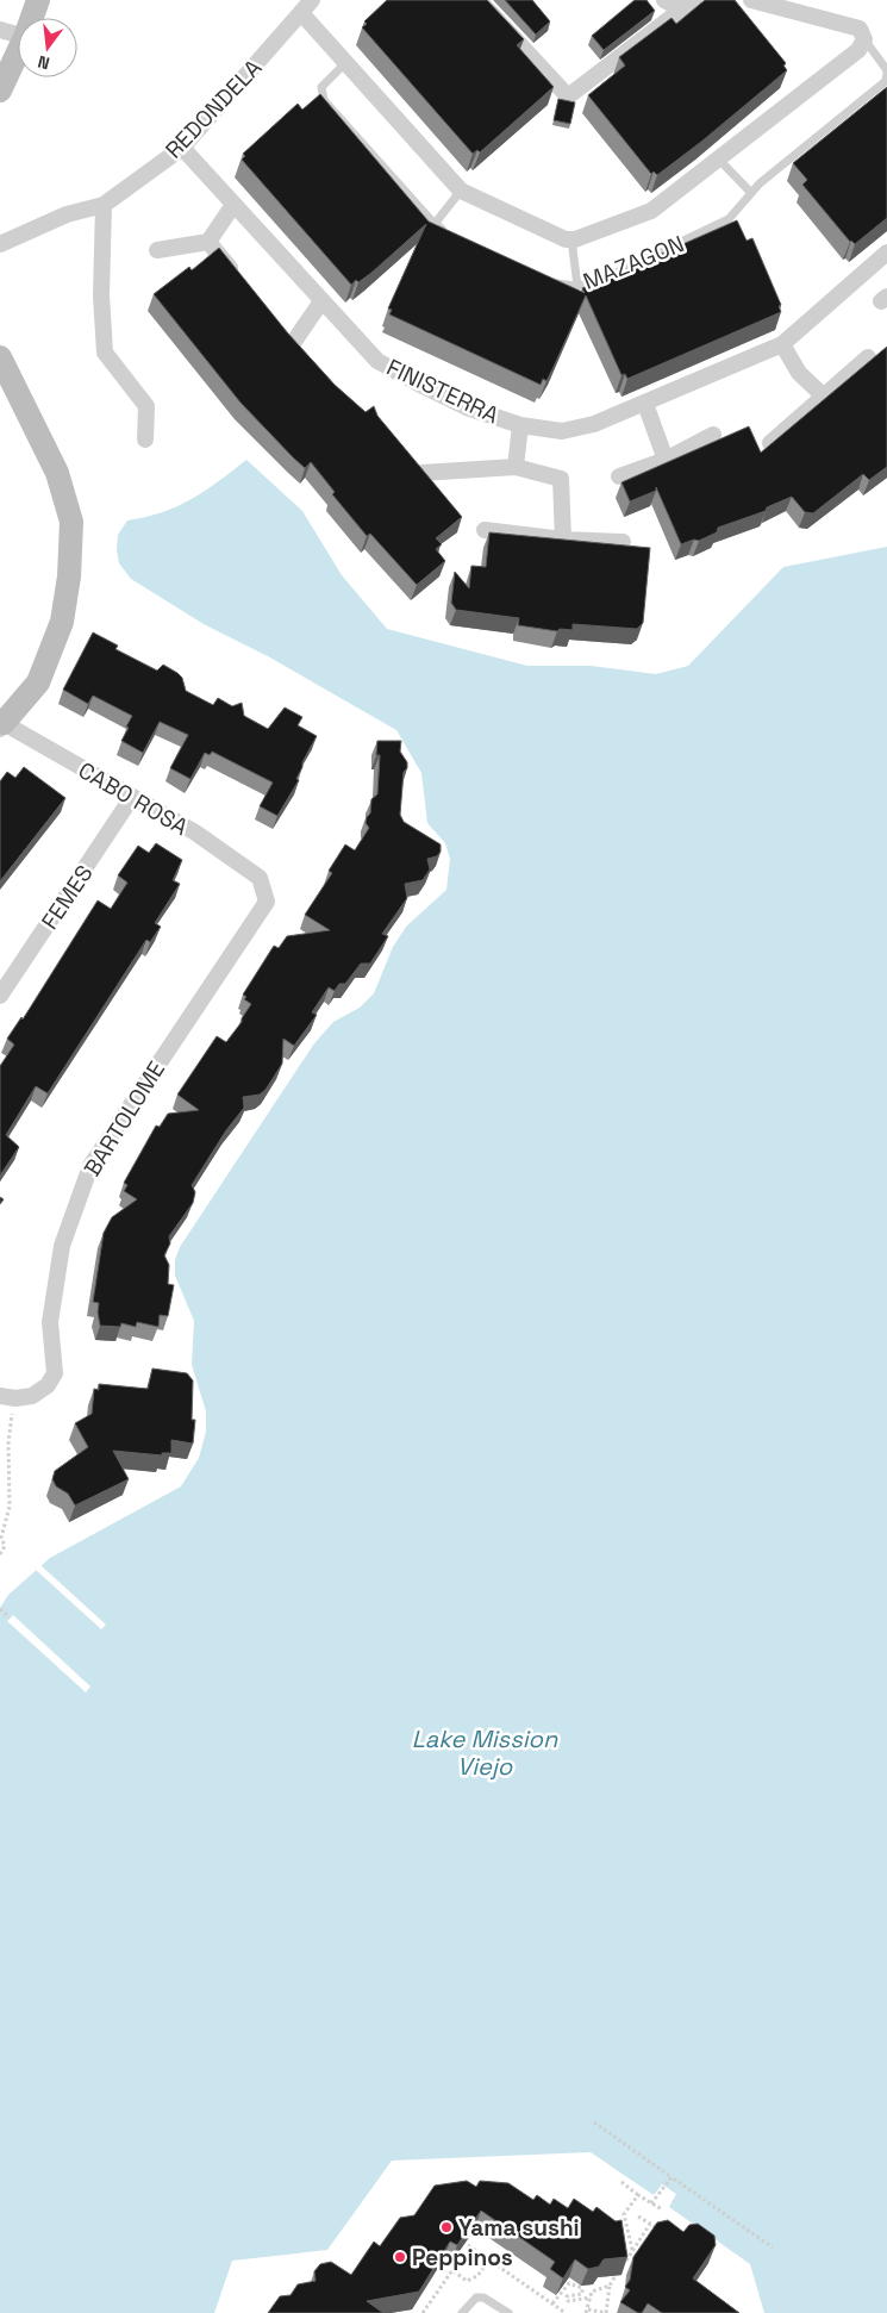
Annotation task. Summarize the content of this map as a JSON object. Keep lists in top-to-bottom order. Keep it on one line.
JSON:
{"streets":{"street":["REDONDELA","MAZAGON","FINISTERRA","CABO ROSA","FEMES","BARTOLOME"]},"crossings":[["REDONDELA","MAZAGON"],["REDONDELA","FINISTERRA"],["CABO ROSA","FEMES"],["CABO ROSA","BARTOLOME"]],"water":["Lake Mission Viejo"],"places":["Yama sushi","Peppinos"],"north":"bottom"}
